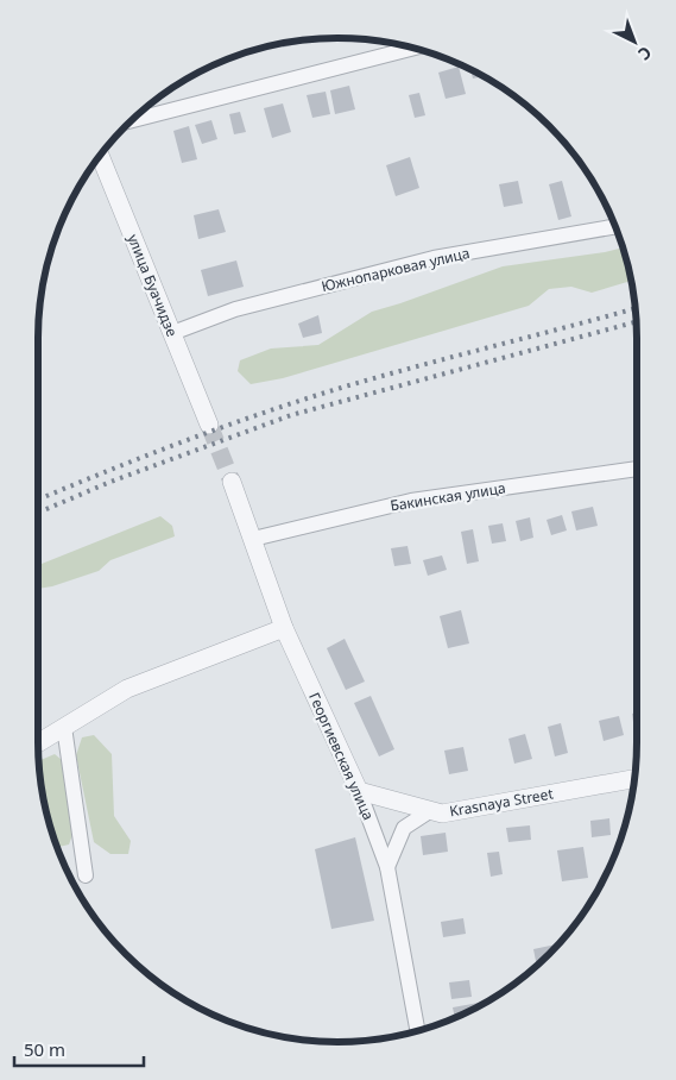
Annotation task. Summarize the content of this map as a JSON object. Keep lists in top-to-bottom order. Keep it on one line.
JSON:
{"streets":{"street":["Южнопарковая улица","улица Буачидзе","Бакинская улица","Георгиевская улица","Krasnaya Street"]},"crossings":[["Южнопарковая улица","улица Буачидзе"],["Бакинская улица","Георгиевская улица"],["Георгиевская улица","Krasnaya Street"]],"scale_bar":"50 m","north":"bottom right"}
